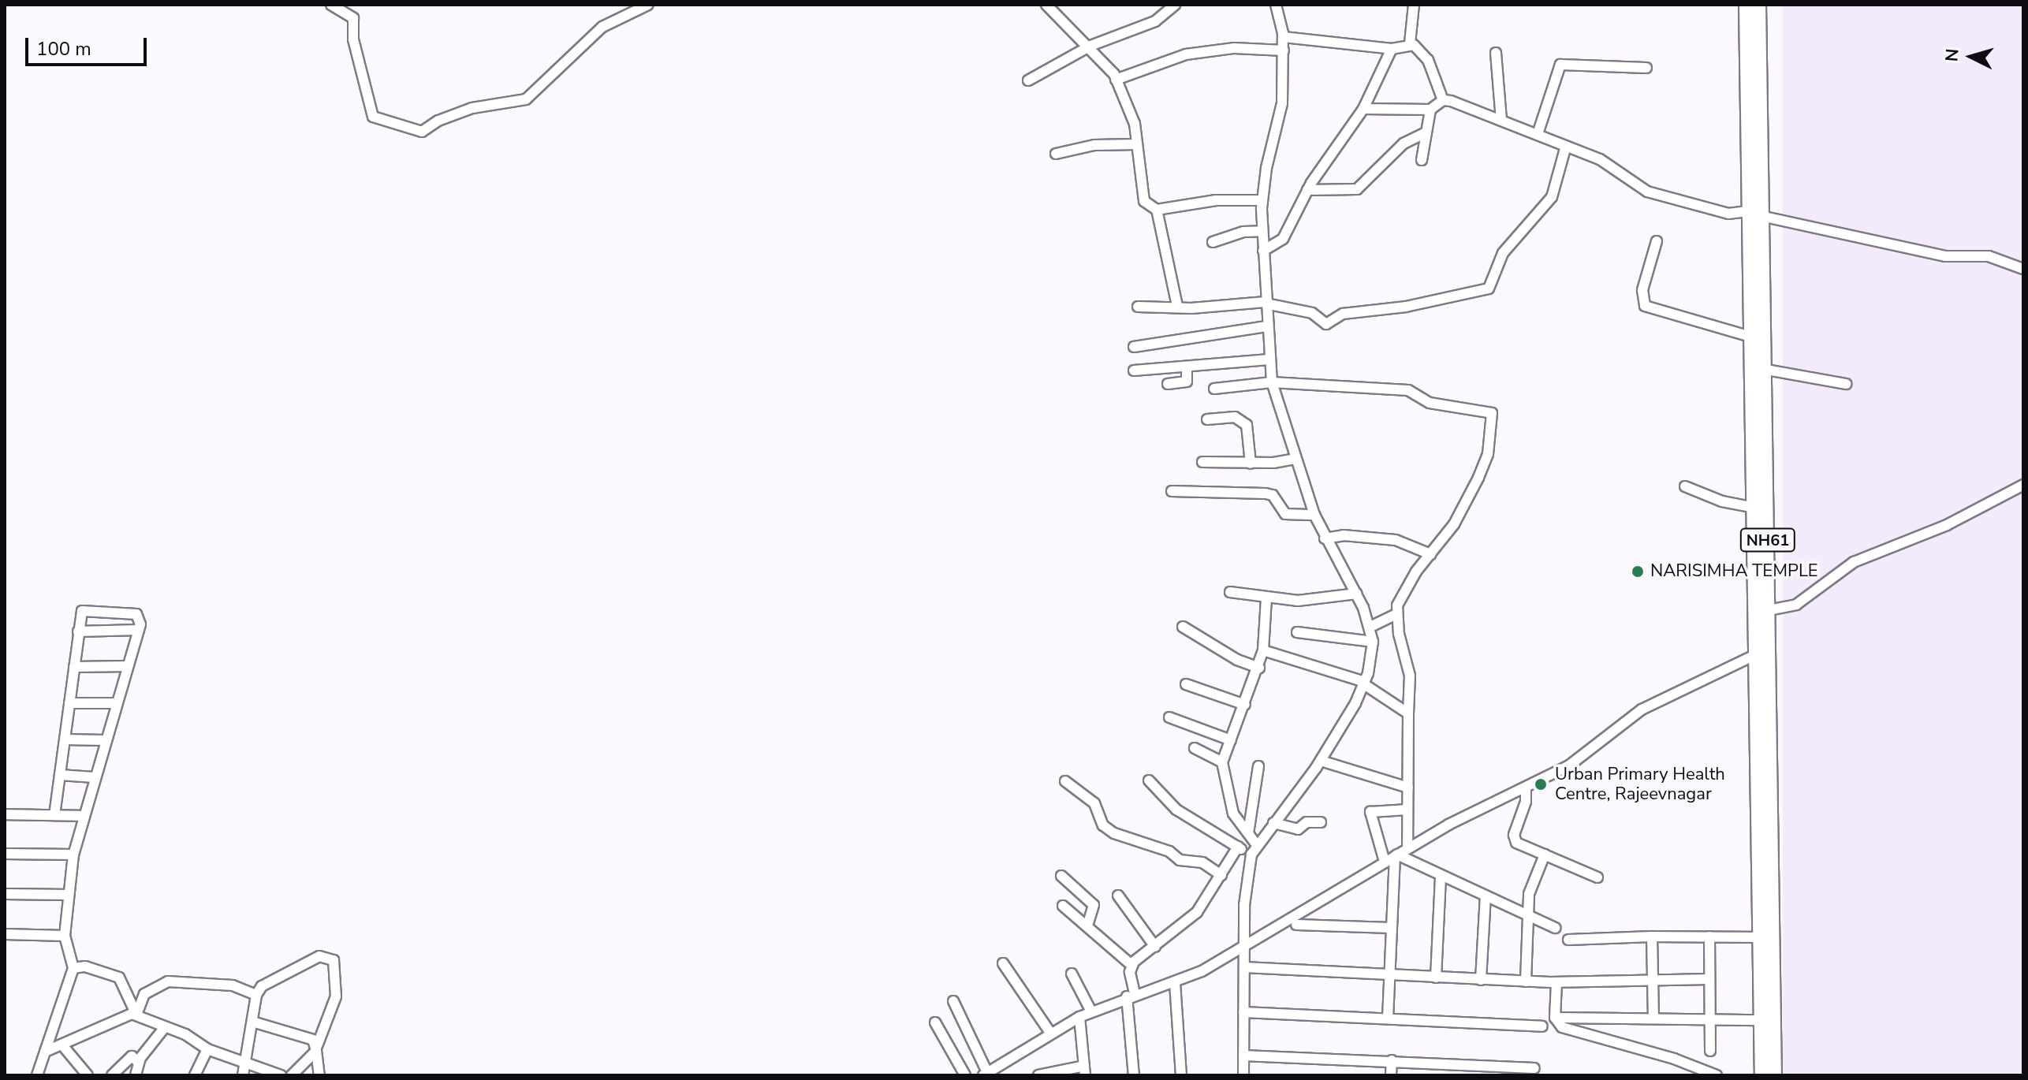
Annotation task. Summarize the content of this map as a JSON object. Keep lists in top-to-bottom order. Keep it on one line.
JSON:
{"streets":{"highway":["NH61"]},"places":["NARISIMHA TEMPLE","Urban Primary Health Centre, Rajeevnagar"],"scale_bar":"100 m","north":"left"}
